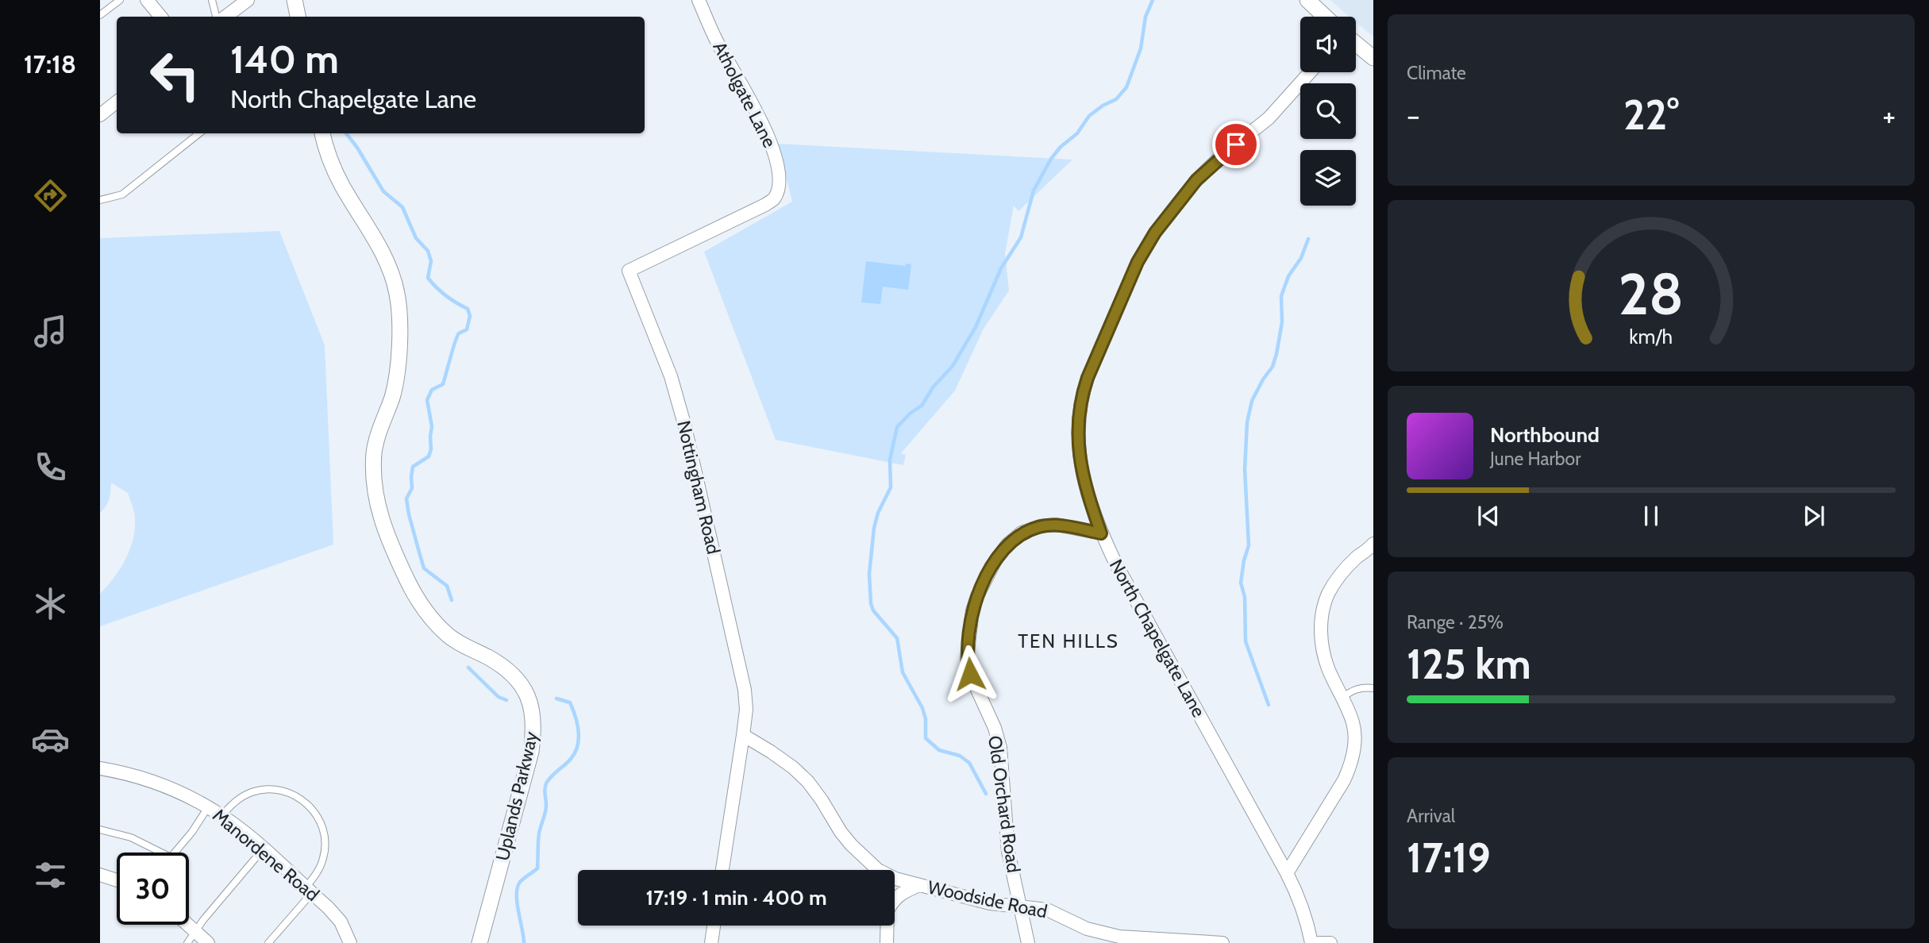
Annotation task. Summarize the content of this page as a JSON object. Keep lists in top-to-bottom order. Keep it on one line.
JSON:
{"streets":{"street":["Atholgate Lane","Nottingham Road","North Chapelgate Lane","Uplands Parkway","Old Orchard Road","Manordene Road","Woodside Road"]},"crossings":[["Atholgate Lane","Nottingham Road"],["Nottingham Road","Woodside Road"],["North Chapelgate Lane","Old Orchard Road"],["Old Orchard Road","Woodside Road"]],"districts":["TEN HILLS"],"page":{"tabs":"17:18","tile":["Climate",["Range · 25%","125 km"],["Arrival","17:19"]],"turn":["140 m","North Chapelgate Lane"],"heat":["−","22°","+"],"song":["Northbound","June Harbor"],"limit":"30","trip":"17:19 · 1 min · 400 m","gauge":["28","km/h"]}}
